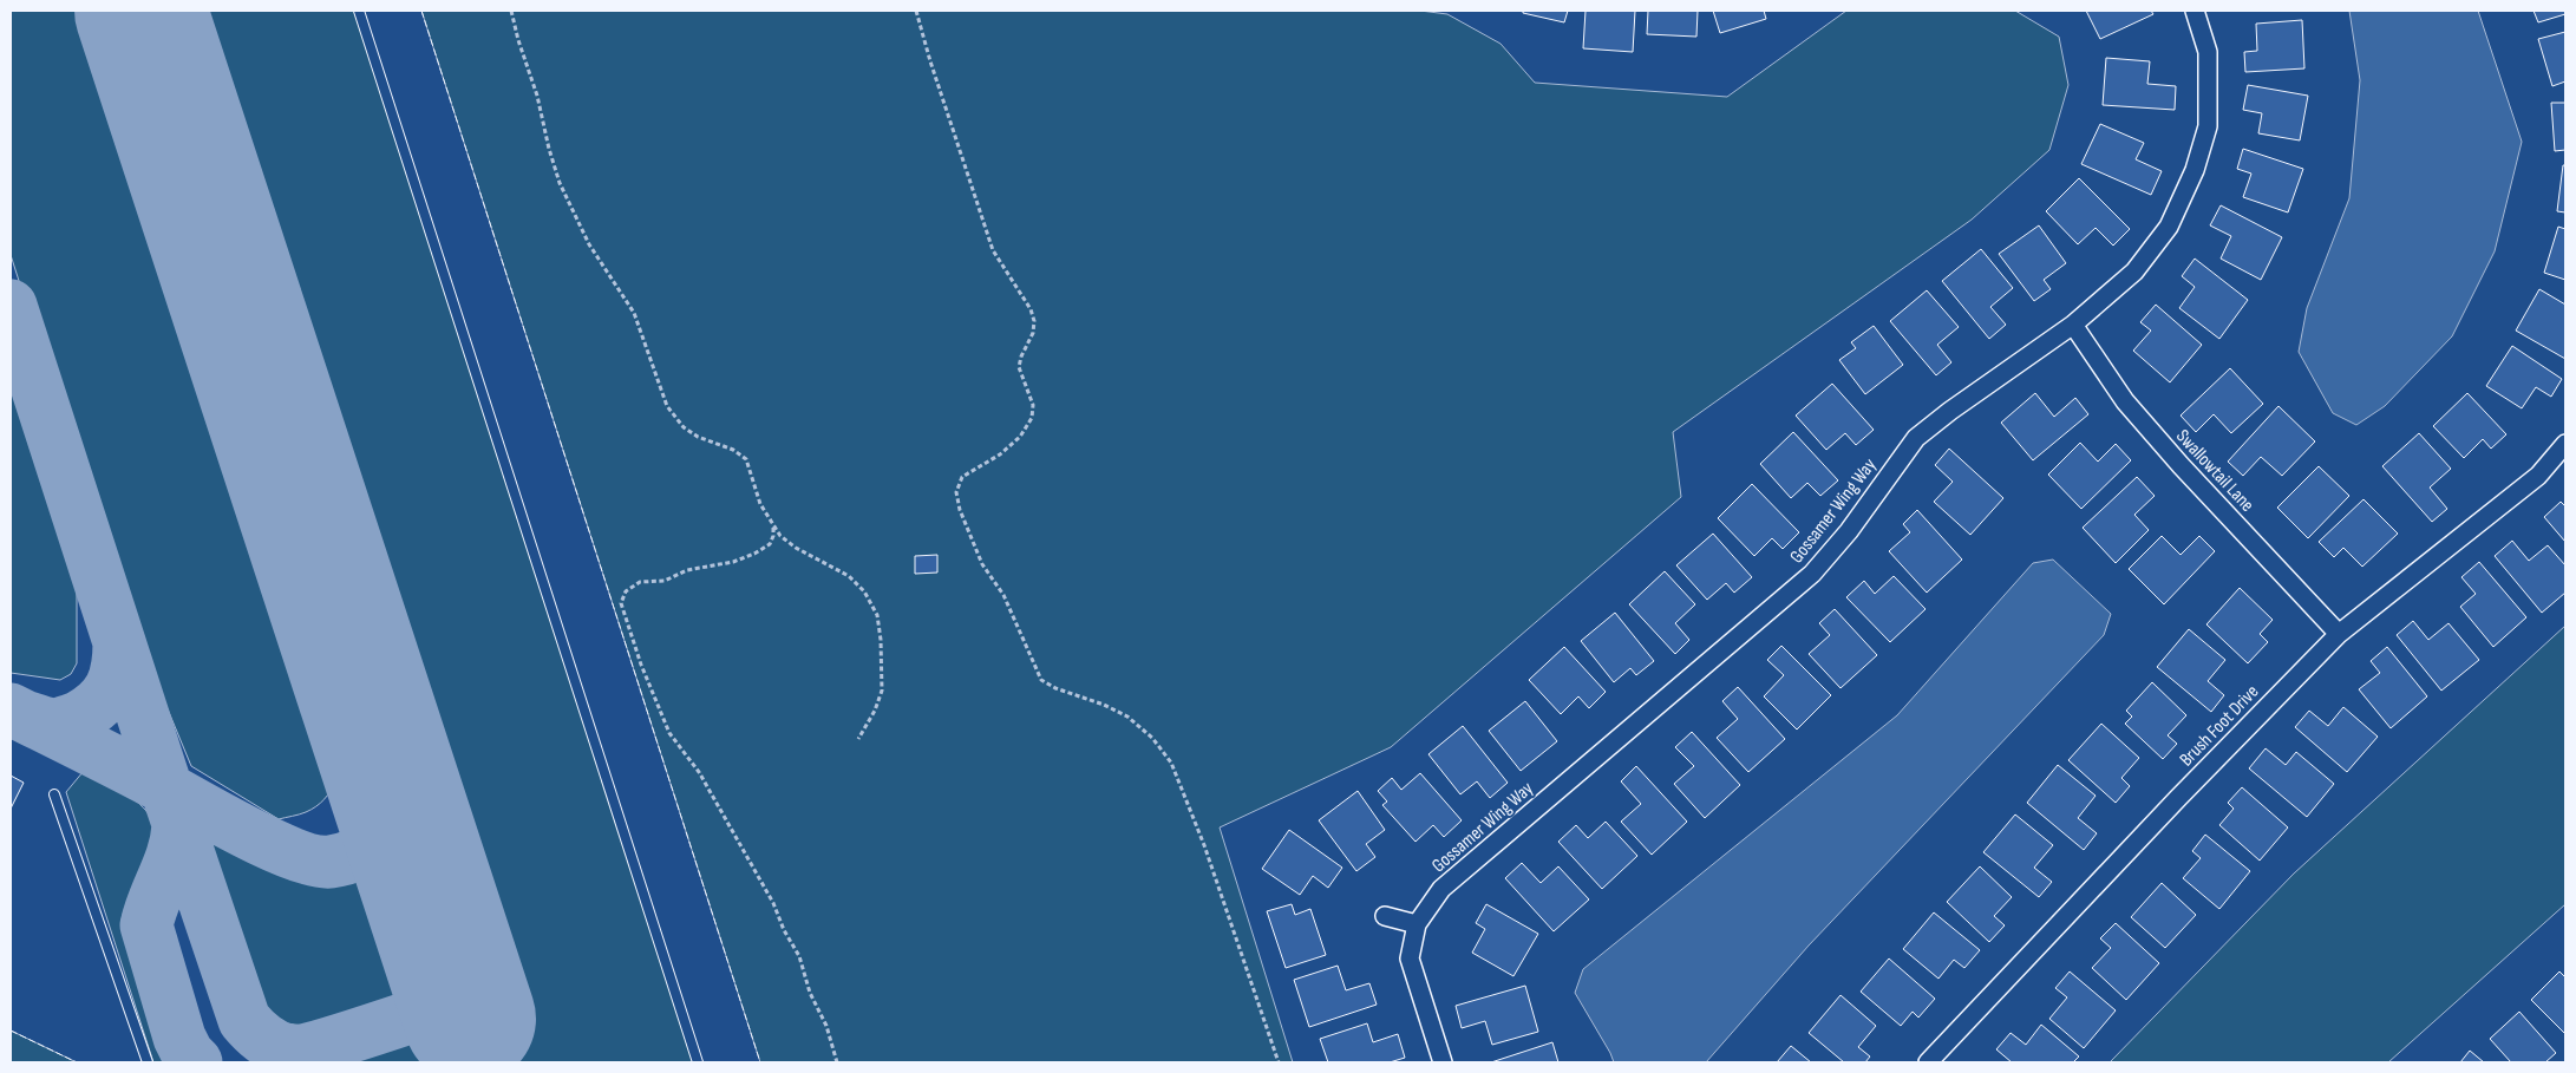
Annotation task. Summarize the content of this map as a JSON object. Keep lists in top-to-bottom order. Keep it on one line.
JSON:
{"streets":{"street":["Swallowtail Lane","Gossamer Wing Way","Brush Foot Drive"]},"crossings":[["Swallowtail Lane","Gossamer Wing Way"],["Swallowtail Lane","Brush Foot Drive"]]}
